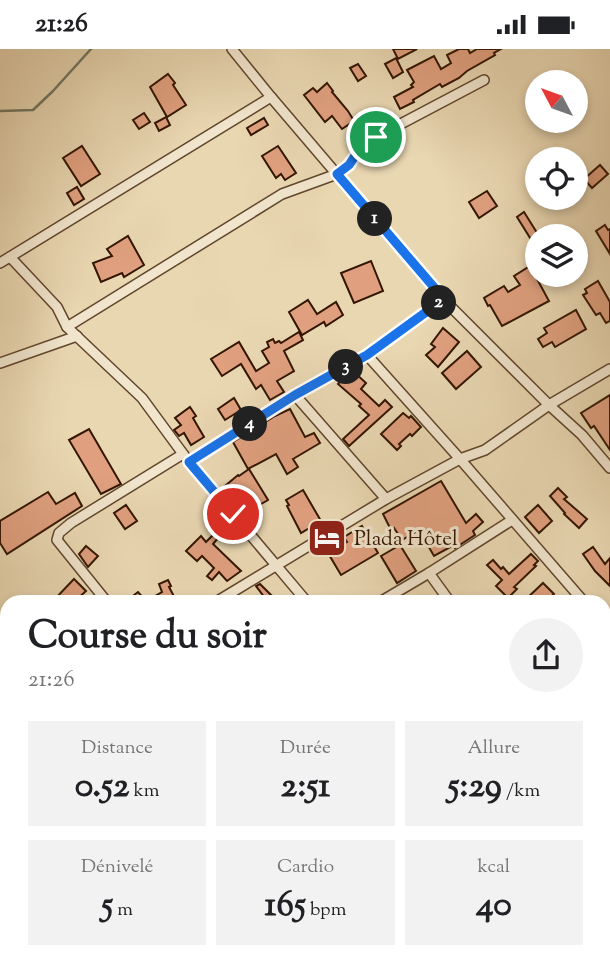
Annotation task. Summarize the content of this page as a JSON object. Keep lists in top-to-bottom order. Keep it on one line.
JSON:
{"places":{"hotel":["Plada Hôtel"]},"north":"top left","page":{"status":"21:26","pins":["1","2","3","4"],"heading":["Course du soir","21:26"],"stats":[["Distance","0.52 km"],["Durée","2:51"],["Allure","5:29 /km"],["Dénivelé","5 m"],["Cardio","165 bpm"],["kcal","40"]]}}
